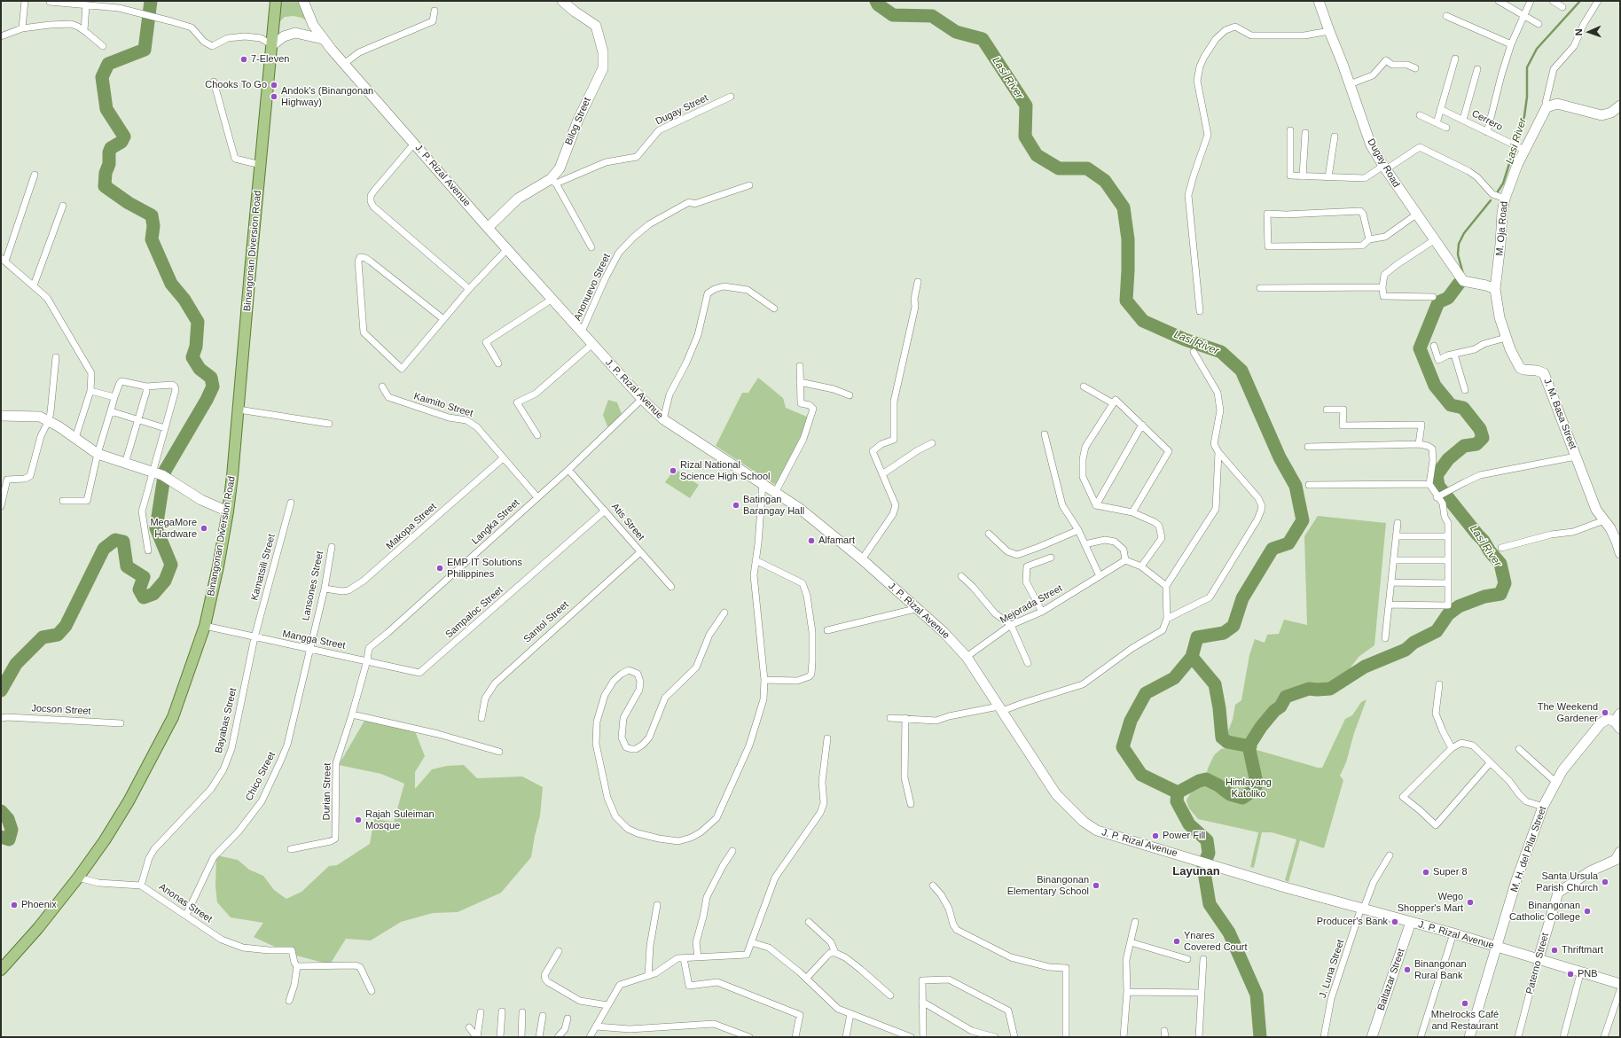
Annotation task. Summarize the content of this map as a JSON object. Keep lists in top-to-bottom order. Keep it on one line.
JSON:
{"streets":{"main road":["Binangonan Diversion Road"],"street":["Dugay Street","Cerrero","Bilog Street","Dugay Road","J. P. Rizal Avenue","M. Oja Road","Anonuevo Street","Kaimito Street","J. M. Basa Street","Langka Street","Atis Street","Makopa Street","Kamatsili Street","Lansones Street","Mejorada Street","Sampaloc Street","Santol Street","Mangga Street","Jocson Street","Bayabas Street","Chico Street","Durian Street","M. H. del Pilar Street","Anonas Street","Paterno Street","J. Luna Street","Baltazar Street"]},"crossings":[["Dugay Street","Bilog Street"],["Cerrero","M. Oja Road"],["Bilog Street","J. P. Rizal Avenue"],["Dugay Road","M. Oja Road"],["Dugay Road","J. M. Basa Street"],["J. P. Rizal Avenue","Anonuevo Street"],["J. P. Rizal Avenue","Langka Street"],["J. P. Rizal Avenue","Mejorada Street"],["J. P. Rizal Avenue","M. H. del Pilar Street"],["J. P. Rizal Avenue","Paterno Street"],["J. P. Rizal Avenue","J. Luna Street"],["J. P. Rizal Avenue","Baltazar Street"],["M. Oja Road","J. M. Basa Street"],["Binangonan Diversion Road","Mangga Street"],["Kaimito Street","Langka Street"],["Kaimito Street","Makopa Street"],["Langka Street","Atis Street"],["Langka Street","Mangga Street"],["Langka Street","Durian Street"],["Atis Street","Sampaloc Street"],["Atis Street","Santol Street"],["Makopa Street","Lansones Street"],["Kamatsili Street","Mangga Street"],["Kamatsili Street","Bayabas Street"],["Lansones Street","Mangga Street"],["Lansones Street","Chico Street"],["Sampaloc Street","Mangga Street"],["Mangga Street","Bayabas Street"],["Mangga Street","Chico Street"],["Mangga Street","Durian Street"],["Bayabas Street","Anonas Street"],["Chico Street","Anonas Street"]],"districts":["Layunan"],"water":["Lasi River"],"parks":["Himlayang Katoliko"],"places":["7-Eleven","Chooks To Go","Andok's (Binangonan Highway)","Rizal National Science High School","Batingan Barangay Hall","MegaMore Hardware","Alfamart","EMP IT Solutions Philippines","The Weekend Gardener","Rajah Suleiman Mosque","Power Fill","Super 8","Santa Ursula Parish Church","Binangonan Elementary School","Wego Shopper's Mart","Phoenix","Binangonan Catholic College","Producer's Bank","Ynares Covered Court","Thriftmart","Binangonan Rural Bank","PNB","Mhelrocks Café and Restaurant"],"north":"left"}
